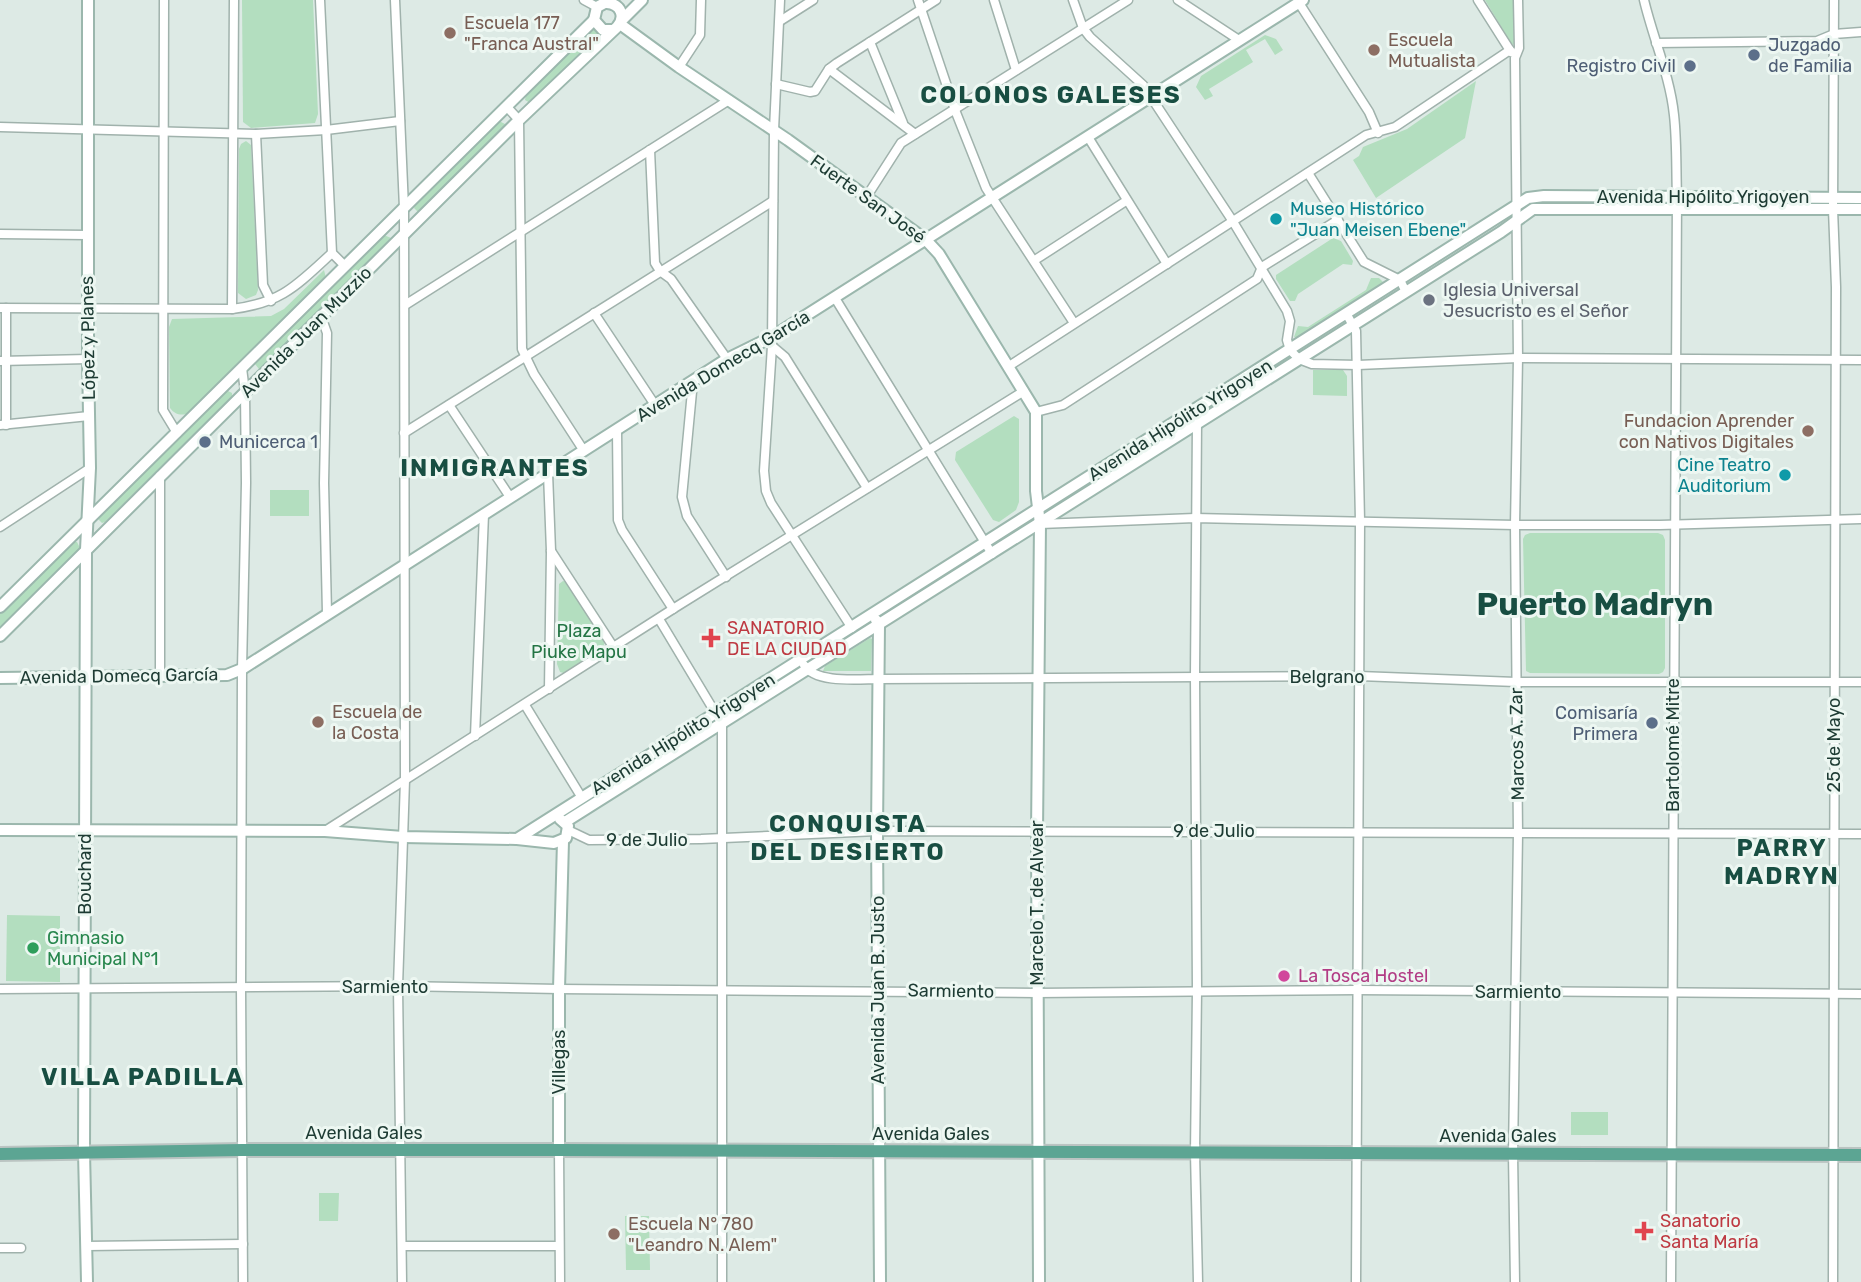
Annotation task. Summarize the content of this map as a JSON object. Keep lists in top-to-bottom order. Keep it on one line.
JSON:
{"streets":{"main road":["Avenida Hipólito Yrigoyen","Fuerte San José","Avenida Juan Muzzio","López y Planes","Avenida Domecq García","Bouchard","Marcelo T. de Alvear","Avenida Juan B. Justo","Villegas","Avenida Gales"],"street":["Belgrano","Marcos A. Zar","Bartolomé Mitre","25 de Mayo","9 de Julio","Sarmiento"]},"crossings":[["Avenida Hipólito Yrigoyen","Fuerte San José"],["Avenida Hipólito Yrigoyen","Belgrano"],["Avenida Hipólito Yrigoyen","Marcos A. Zar"],["Avenida Hipólito Yrigoyen","Bartolomé Mitre"],["Avenida Hipólito Yrigoyen","25 de Mayo"],["Avenida Hipólito Yrigoyen","9 de Julio"],["Avenida Hipólito Yrigoyen","Marcelo T. de Alvear"],["Avenida Hipólito Yrigoyen","Avenida Juan B. Justo"],["Avenida Hipólito Yrigoyen","Villegas"],["Fuerte San José","Avenida Juan Muzzio"],["Fuerte San José","Avenida Domecq García"],["Fuerte San José","Marcelo T. de Alvear"],["Avenida Juan Muzzio","López y Planes"],["López y Planes","Avenida Domecq García"],["López y Planes","Bouchard"],["Avenida Domecq García","Bouchard"],["Belgrano","Marcos A. Zar"],["Belgrano","Bartolomé Mitre"],["Belgrano","25 de Mayo"],["Belgrano","Marcelo T. de Alvear"],["Belgrano","Avenida Juan B. Justo"],["Marcos A. Zar","9 de Julio"],["Marcos A. Zar","Sarmiento"],["Marcos A. Zar","Avenida Gales"],["Bartolomé Mitre","9 de Julio"],["Bartolomé Mitre","Sarmiento"],["Bartolomé Mitre","Avenida Gales"],["25 de Mayo","9 de Julio"],["25 de Mayo","Sarmiento"],["25 de Mayo","Avenida Gales"],["9 de Julio","Marcelo T. de Alvear"],["9 de Julio","Avenida Juan B. Justo"],["9 de Julio","Villegas"],["Bouchard","Sarmiento"],["Bouchard","Avenida Gales"],["Marcelo T. de Alvear","Sarmiento"],["Marcelo T. de Alvear","Avenida Gales"],["Sarmiento","Avenida Juan B. Justo"],["Sarmiento","Villegas"],["Avenida Juan B. Justo","Avenida Gales"],["Villegas","Avenida Gales"]],"districts":["COLONOS GALESES","INMIGRANTES","Puerto Madryn","CONQUISTA DEL DESIERTO","PARRY MADRYN","VILLA PADILLA"],"parks":["Plaza Piuke Mapu"],"places":{"other":["Escuela 177 \"Franca Austral\"","Escuela Mutualista","Juzgado de Familia","Registro Civil","Museo Histórico \"Juan Meisen Ebene\"","Iglesia Universal Jesucristo es el Señor","Fundacion Aprender con Nativos Digitales","Municerca 1","Cine Teatro Auditorium","Escuela de la Costa","Comisaría Primera","Gimnasio Municipal N°1","La Tosca Hostel","Escuela N° 780 \"Leandro N. Alem\""],"health":["SANATORIO DE LA CIUDAD","Sanatorio Santa María"]}}
